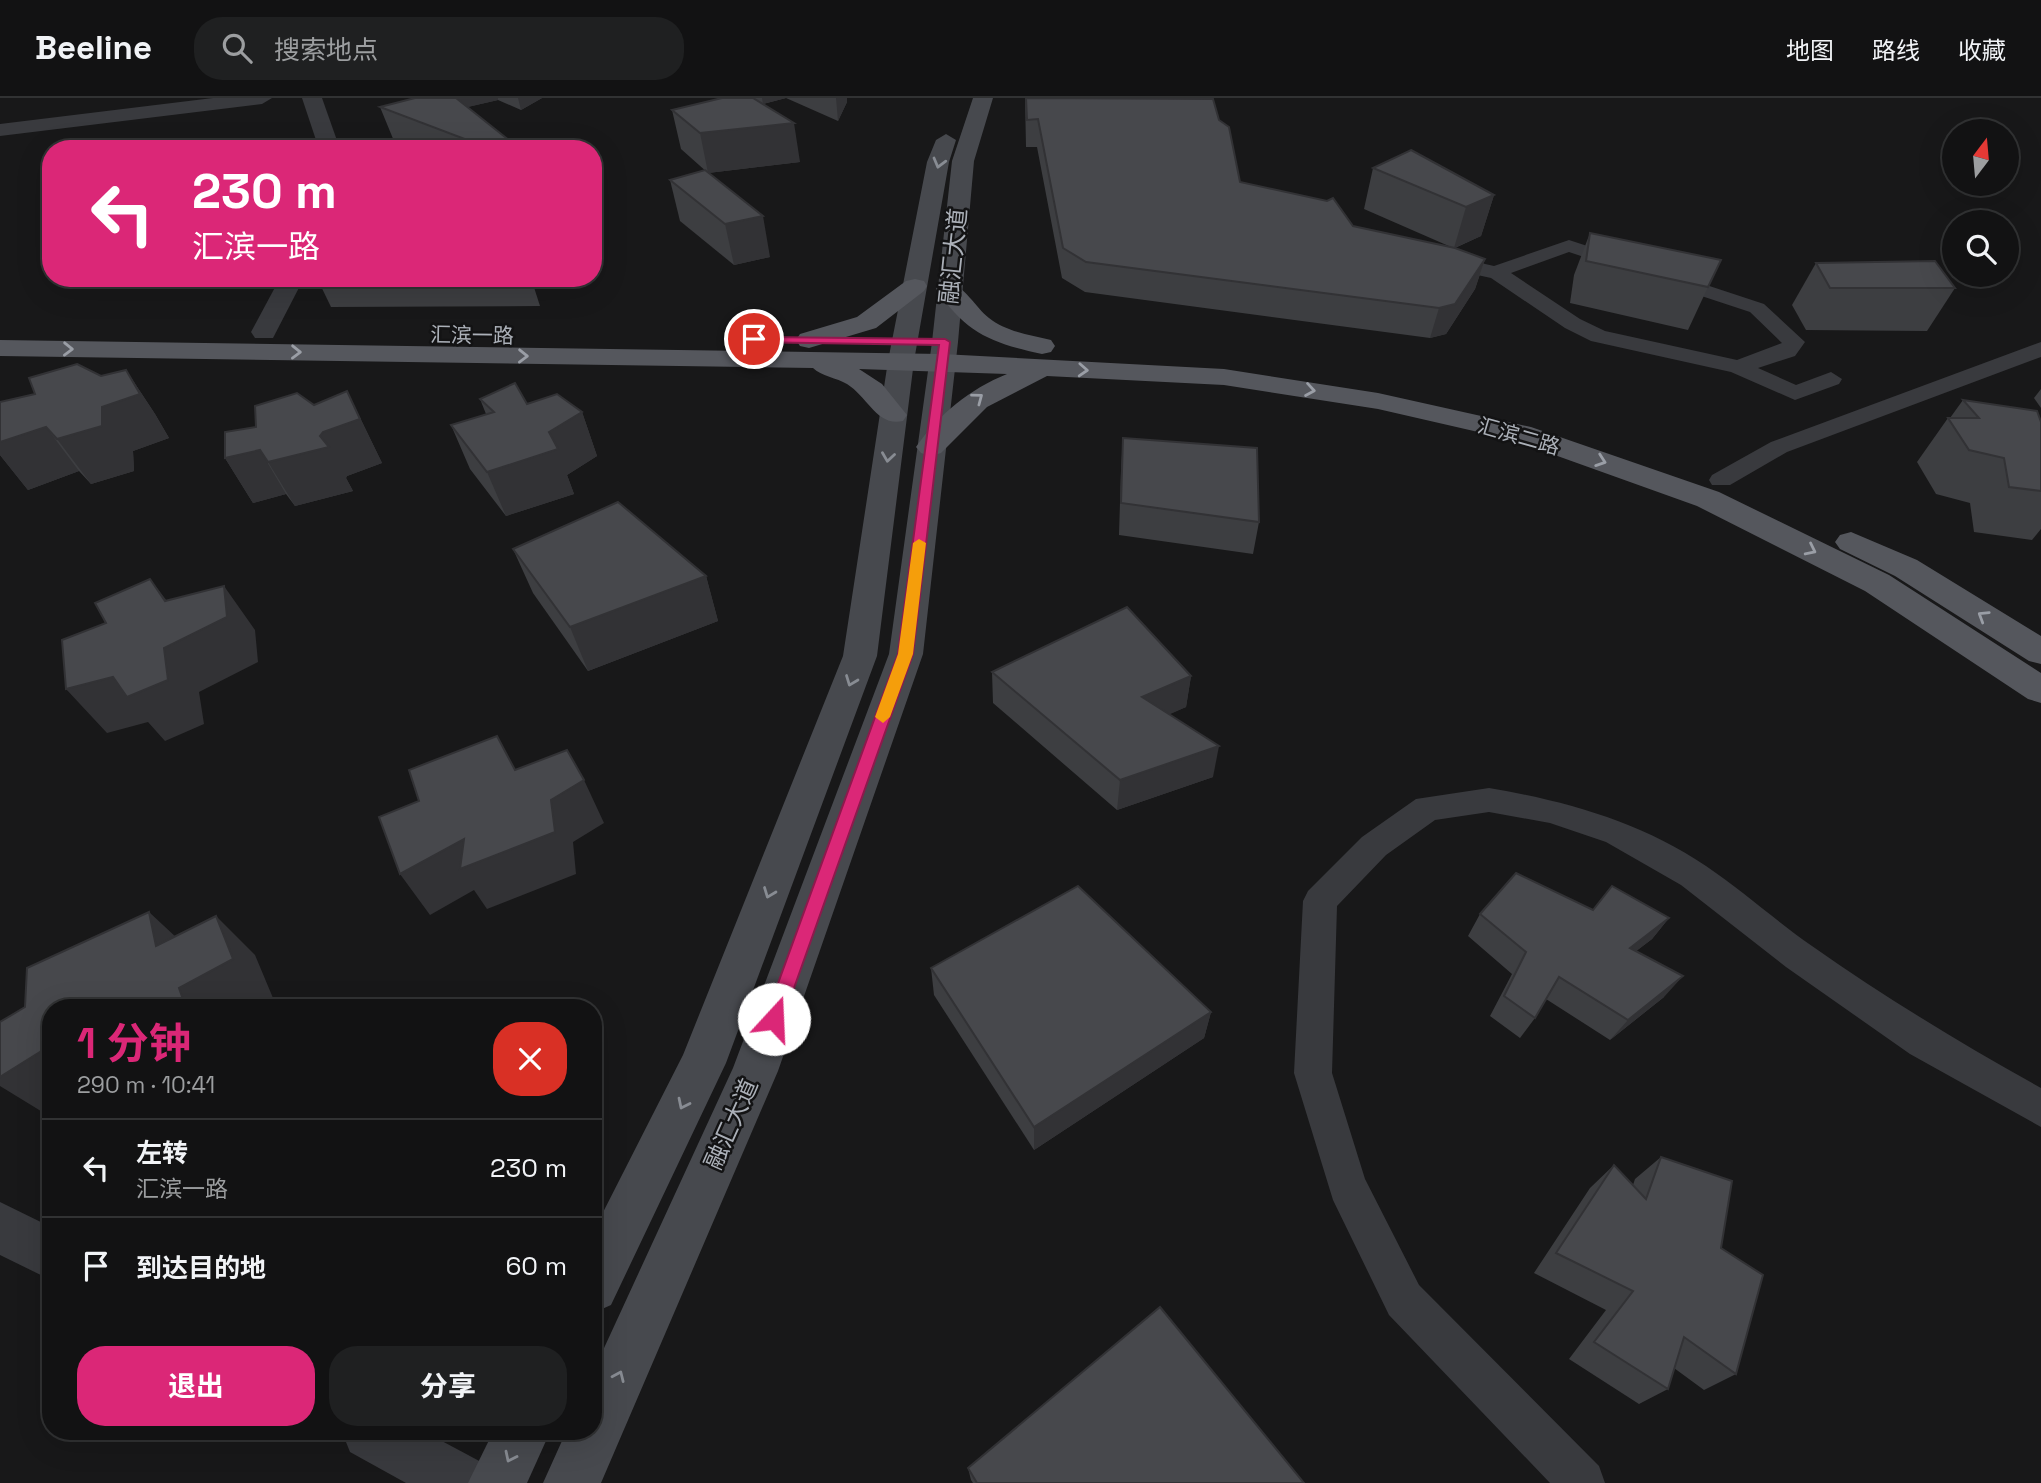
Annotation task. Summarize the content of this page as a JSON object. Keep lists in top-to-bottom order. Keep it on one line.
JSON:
{"streets":{"main road":["融汇大道","汇滨一路","汇滨二路"]},"crossings":[["融汇大道","汇滨一路"],["融汇大道","汇滨二路"],["汇滨一路","汇滨二路"]],"north":"top","page":{"header":"Beeline","search":"搜索地点","nav":["地图","路线","收藏"],"turn":["230 m","汇滨一路"],"heading":["1 分钟","290 m · 10:41"],"list":[{"name":"左转","note":"汇滨一路","value":"230 m"},{"name":"到达目的地","value":"60 m"}],"buttons":["退出","分享"]}}
